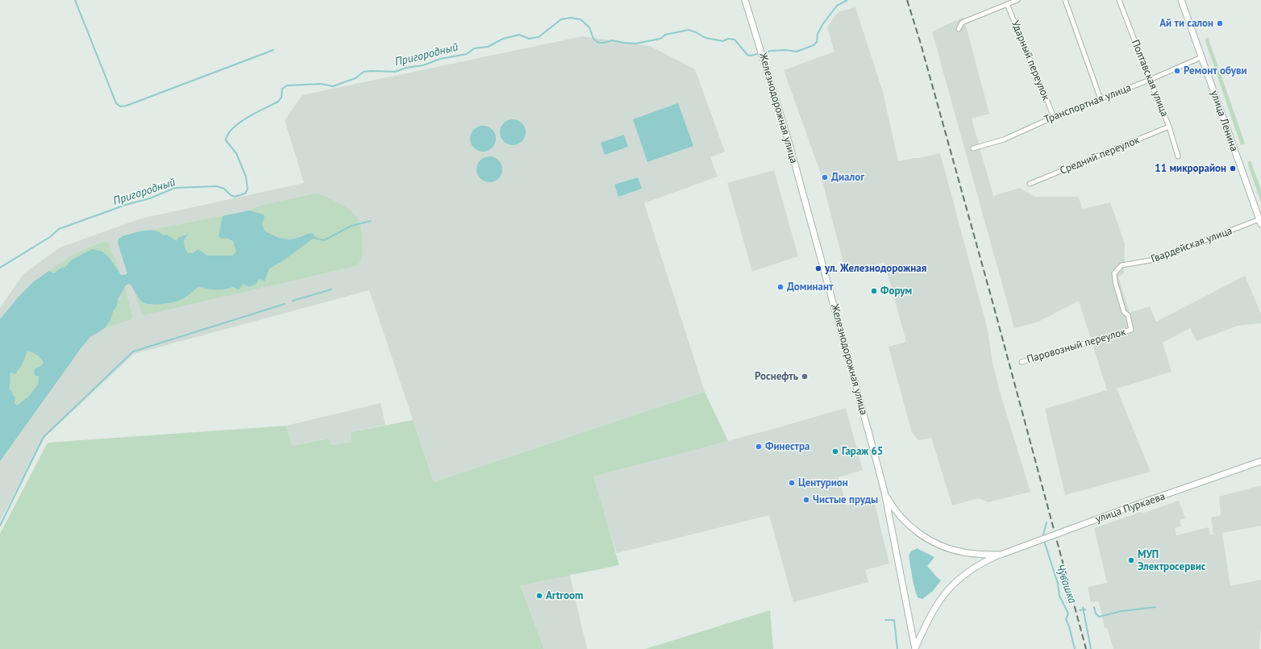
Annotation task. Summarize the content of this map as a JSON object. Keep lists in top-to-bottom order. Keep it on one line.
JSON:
{"streets":{"main road":["Железнодорожная улица","улица Ленина","улица Пуркаева"],"street":["Ударный переулок","Полтавская улица","Транспортная улица","Средний переулок","Гвардейская улица","Паровозный переулок"]},"crossings":[["Ударный переулок","Транспортная улица"],["Полтавская улица","Транспортная улица"],["Полтавская улица","Средний переулок"],["Транспортная улица","улица Ленина"],["Железнодорожная улица","улица Пуркаева"],["улица Ленина","Гвардейская улица"],["Гвардейская улица","Паровозный переулок"]],"water":["Пригородный","Чувашка"],"places":["Ай ти салон","Ремонт обуви","11 микрорайон","Диалог","ул. Железнодорожная","Доминант","Форум","Роснефть","Финестра","Гараж 65","Центурион","Чистые пруды","МУП Электросервис","Artroom"]}
